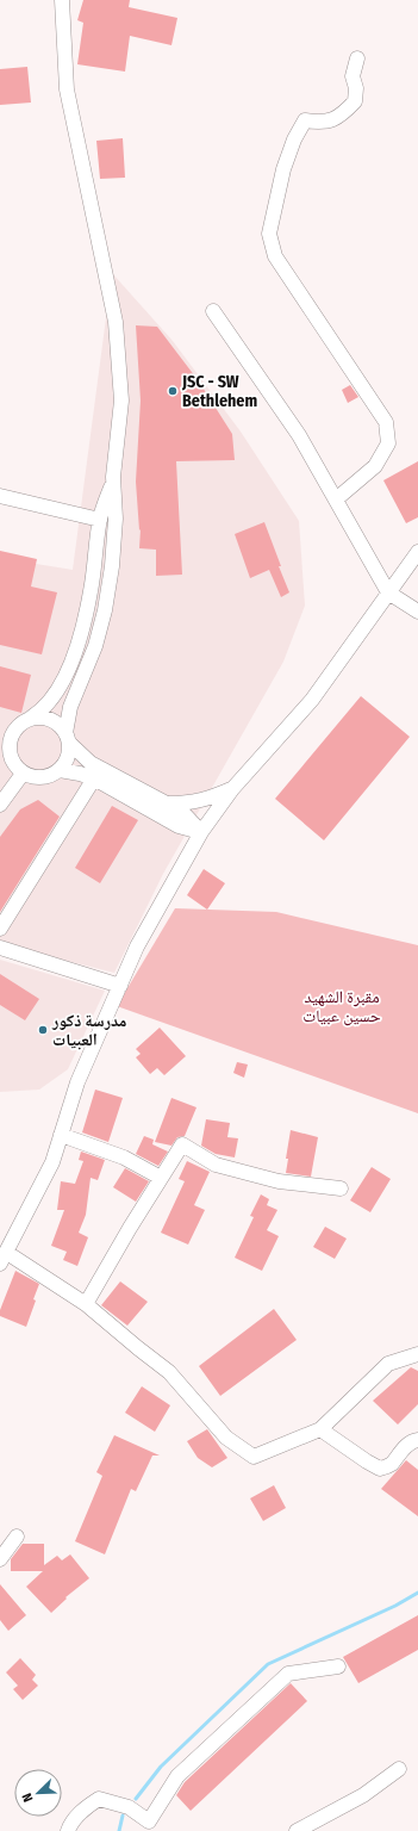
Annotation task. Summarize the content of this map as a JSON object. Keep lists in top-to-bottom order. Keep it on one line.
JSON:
{"parks":["مقبرة الشهيد حسين عبيات"],"places":["JSC - SW Bethlehem","مدرسة ذكور العبيات"],"north":"bottom left"}
